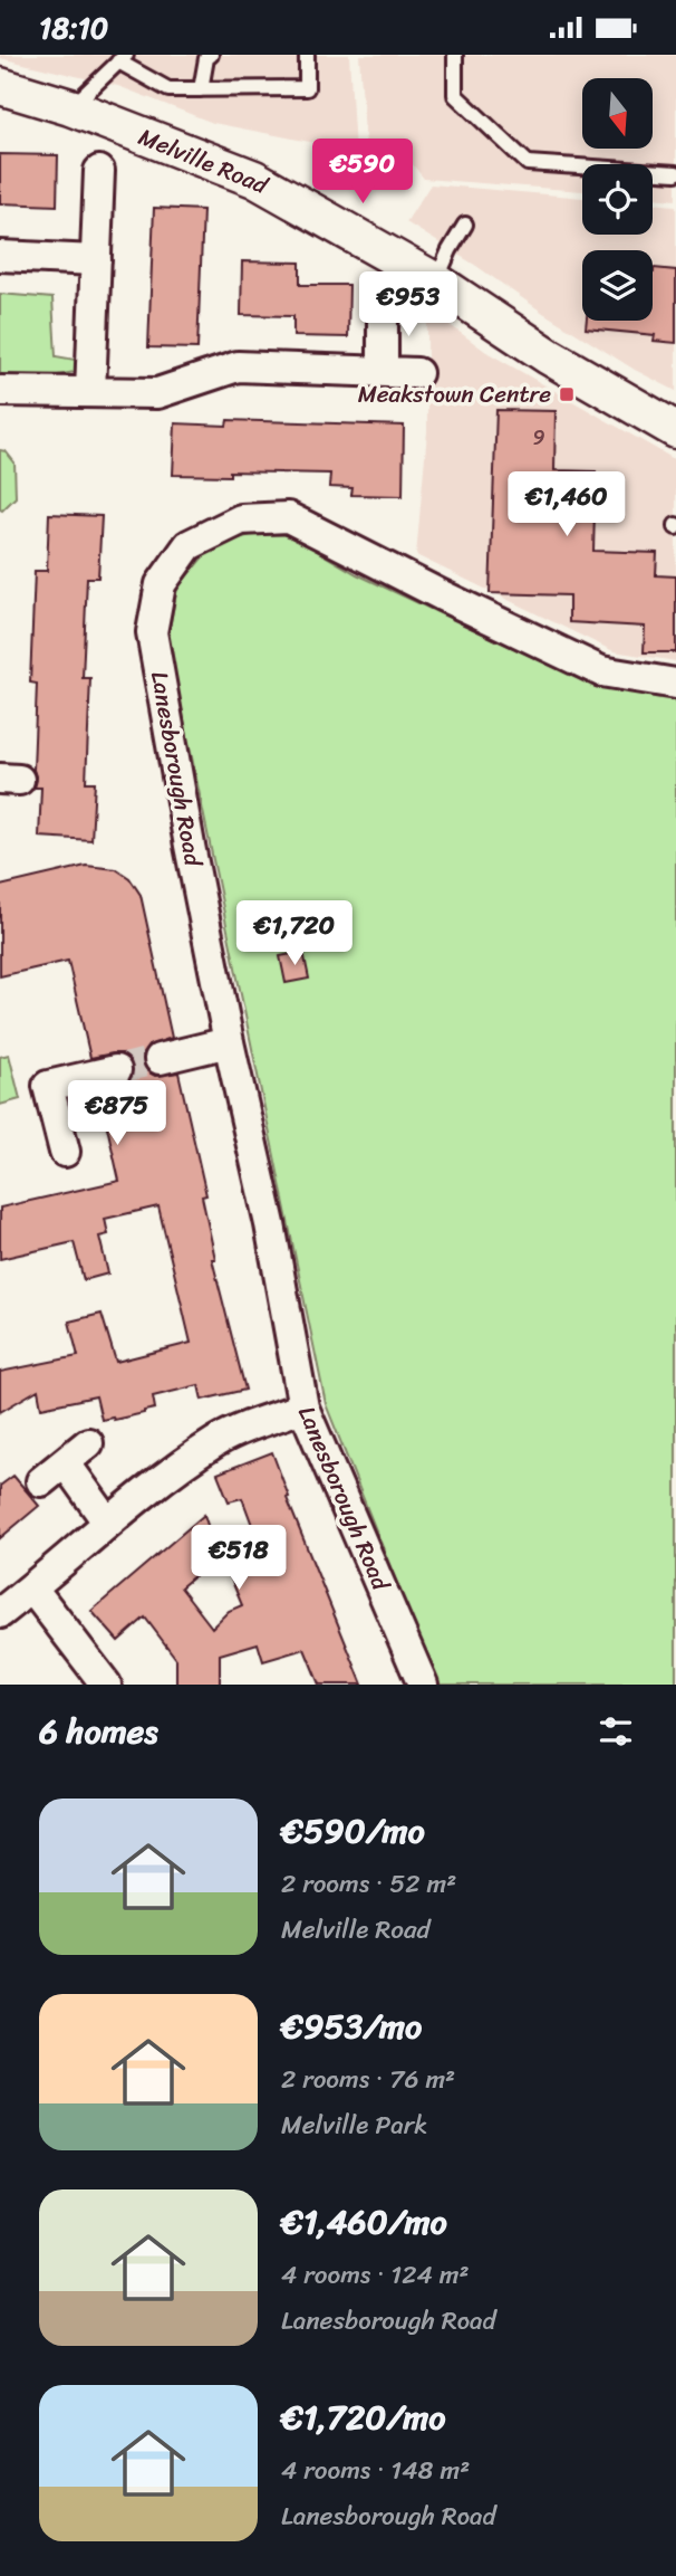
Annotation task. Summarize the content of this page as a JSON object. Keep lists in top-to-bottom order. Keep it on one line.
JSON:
{"streets":{"street":["Melville Road","Lanesborough Road"]},"places":{"transit":["Meakstown Centre"]},"house_numbers":["9"],"north":"bottom","page":{"status":"18:10","price":["€590","€953","€1,460","€1,720","€875","€518"],"heading":"6 homes","list":[{"name":"€590/mo","note":"2 rooms · 52 m² · Melville Road"},{"name":"€953/mo","note":"2 rooms · 76 m² · Melville Park"},{"name":"€1,460/mo","note":"4 rooms · 124 m² · Lanesborough Road"},{"name":"€1,720/mo","note":"4 rooms · 148 m² · Lanesborough Road"}]}}
